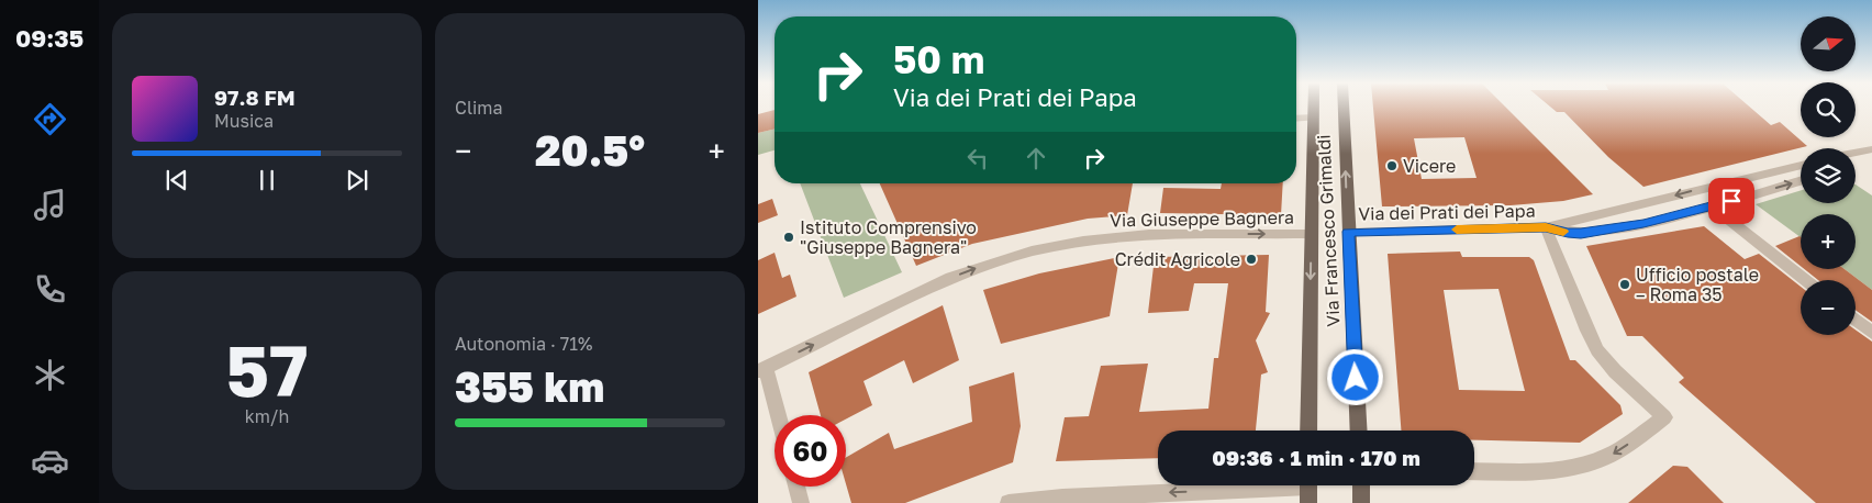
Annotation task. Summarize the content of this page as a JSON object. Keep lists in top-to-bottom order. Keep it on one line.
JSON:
{"streets":{"main road":["Via Francesco Grimaldi"],"street":["Via dei Prati dei Papa","Via Giuseppe Bagnera"]},"crossings":[["Via dei Prati dei Papa","Via Francesco Grimaldi"],["Via Giuseppe Bagnera","Via Francesco Grimaldi"]],"one_way":["Via Giuseppe Bagnera"],"places":["Vicere","Istituto Comprensivo \"Giuseppe Bagnera\"","Crédit Agricole","Ufficio postale – Roma 35"],"north":"right","page":{"tabs":"09:35","tile":["Clima",["57","km/h"],["Autonomia · 71%","355 km"]],"map_buttons":["+","−"],"turn":["50 m","Via dei Prati dei Papa"],"song":["97.8 FM","Musica"],"heat":["−","20.5°","+"],"limit":"60","trip":"09:36 · 1 min · 170 m"}}
